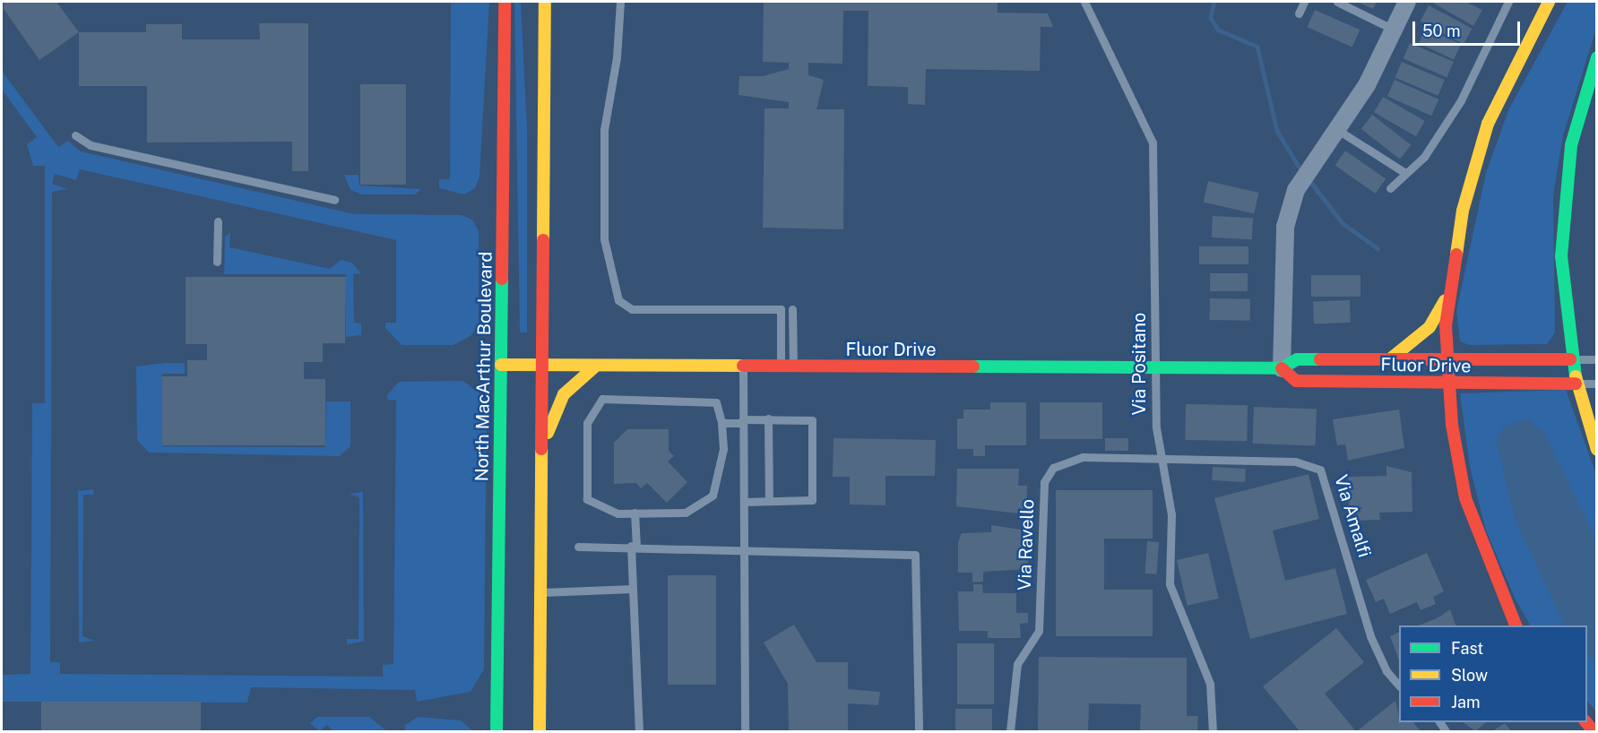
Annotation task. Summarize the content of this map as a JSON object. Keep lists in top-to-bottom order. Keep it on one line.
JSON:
{"streets":{"main road":["Fluor Drive","North MacArthur Boulevard"],"lane":["Via Positano","Via Amalfi","Via Ravello"]},"crossings":[["Fluor Drive","Via Positano"],["Fluor Drive","North MacArthur Boulevard"],["Via Positano","Via Amalfi"],["Via Positano","Via Ravello"],["Via Amalfi","Via Ravello"]],"legend":["Fast","Slow","Jam"],"scale_bar":"50 m"}
